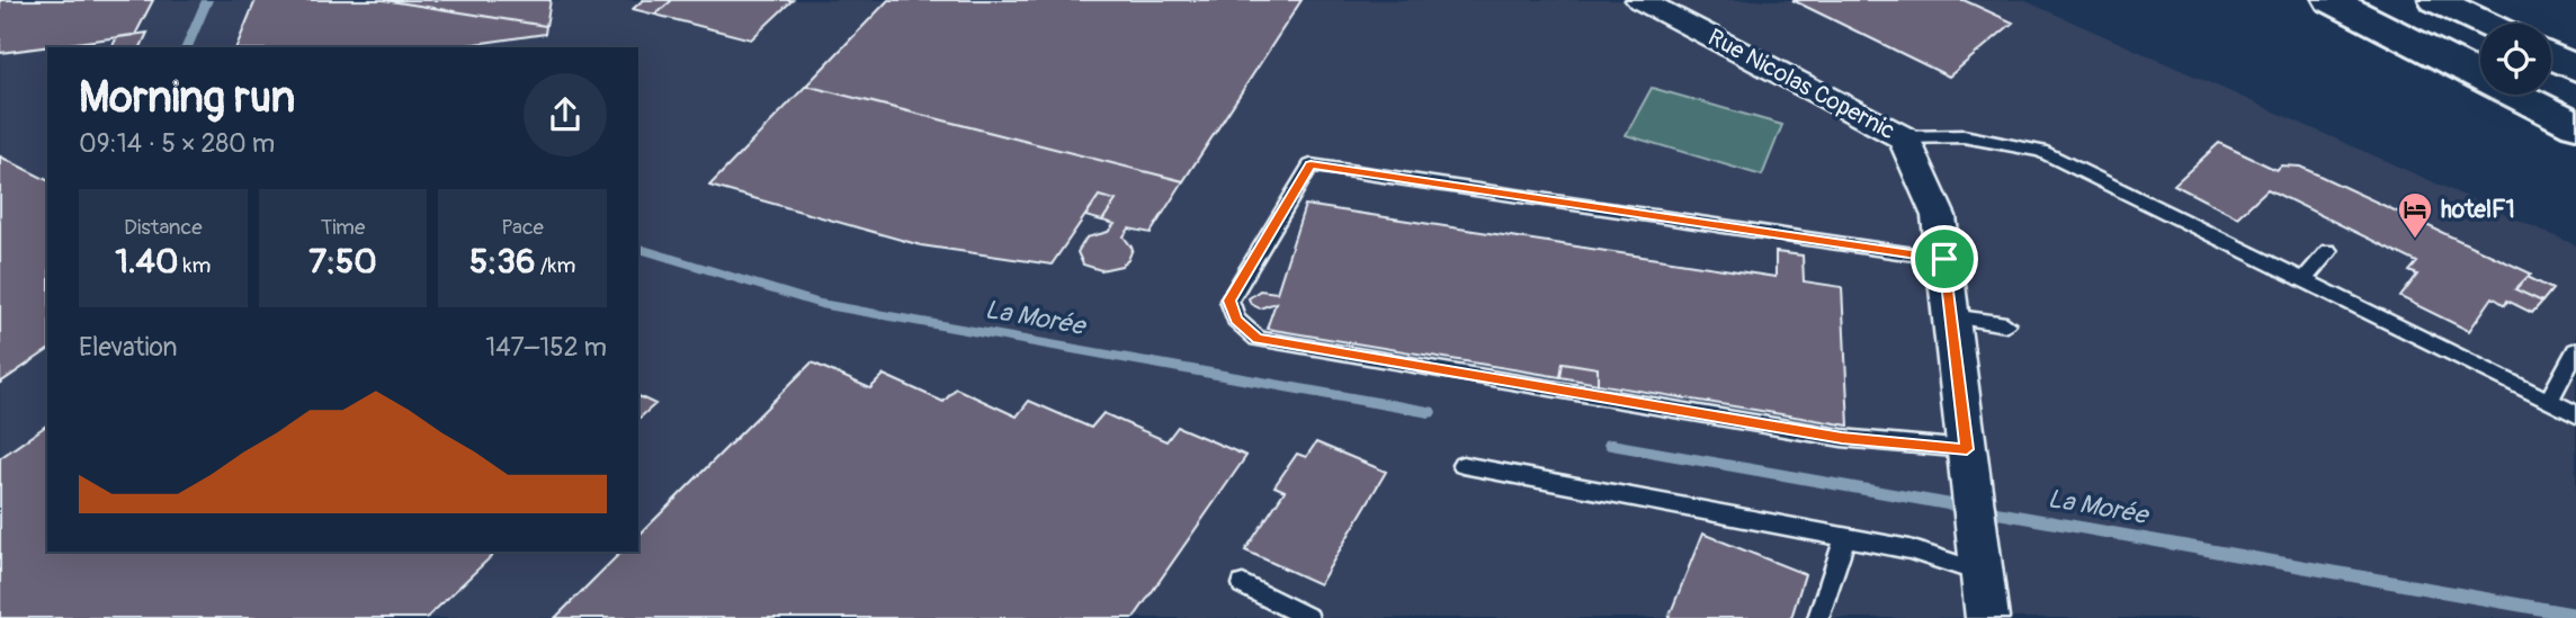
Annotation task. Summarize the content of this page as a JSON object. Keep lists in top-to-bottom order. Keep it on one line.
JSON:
{"streets":{"street":["Rue Nicolas Copernic"]},"water":["La Morée"],"places":{"hotel":["hotelF1"]},"page":{"heading":["Morning run","09:14 · 5 × 280 m"],"stats":[["Distance","1.40 km"],["Time","7:50"],["Pace","5:36 /km"]],"chart":["Elevation","147–152 m"]}}
